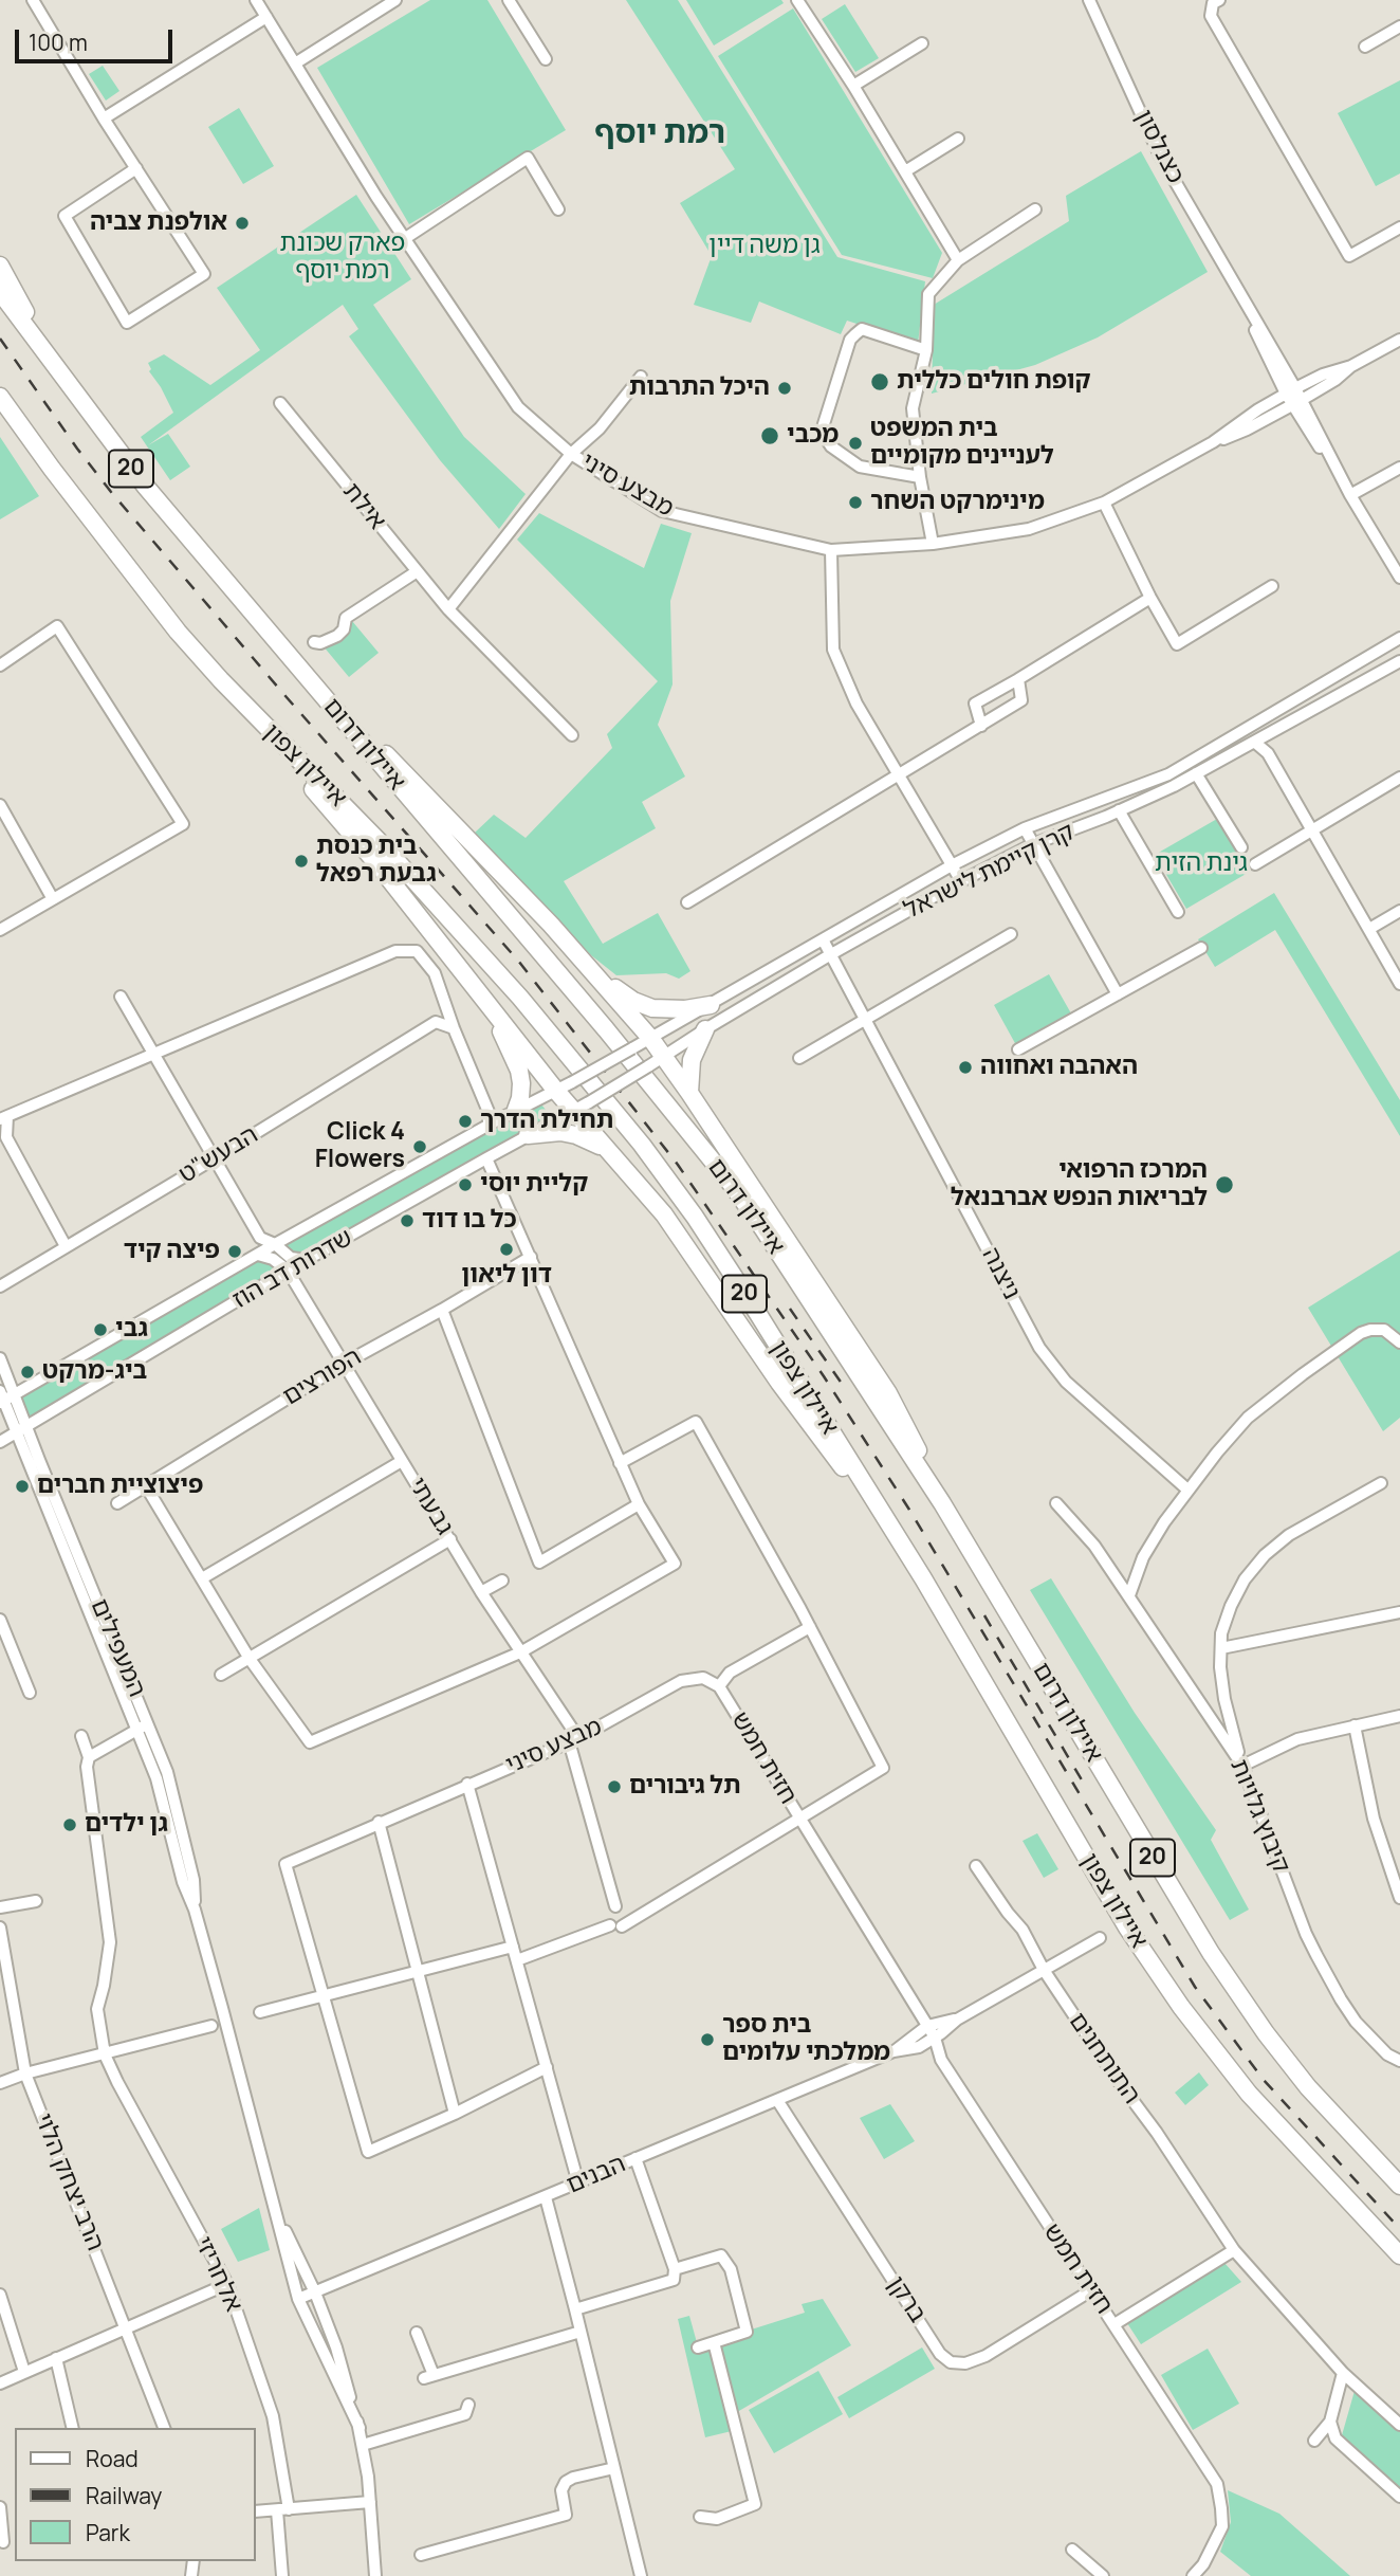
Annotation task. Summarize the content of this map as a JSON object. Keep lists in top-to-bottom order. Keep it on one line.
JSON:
{"streets":{"highway":["20","איילון דרום","איילון צפון"],"street":["כצנלסון","מבצע סיני","אילת","קרן קיימת לישראל","הבעש\"ט","שדרות דב הוז","ניצנה","הפורצים","גבעתי","המעפילים","חזית חמש","קיבוץ גלויות","התותחנים","הבנים","הרב יצחק הלוי","אלחריזי","ברקן"]},"crossings":[["כצנלסון","מבצע סיני"],["מבצע סיני","גבעתי"],["מבצע סיני","חזית חמש"],["קרן קיימת לישראל","שדרות דב הוז"],["קרן קיימת לישראל","ניצנה"],["שדרות דב הוז","גבעתי"],["שדרות דב הוז","המעפילים"],["הפורצים","גבעתי"],["המעפילים","הבנים"],["חזית חמש","הבנים"],["חזית חמש","ברקן"],["התותחנים","הבנים"],["הבנים","ברקן"]],"districts":["רמת יוסף"],"parks":["פארק שכונת רמת יוסף","גן משה דיין","גינת הזית"],"places":["אולפנת צביה","קופת חולים כללית","היכל התרבות","מכבי","בית המשפט לעניינים מקומיים","מינימרקט השחר","בית כנסת גבעת רפאל","האהבה ואחווה","תחילת הדרך","Click 4 Flowers","קליית יוסי","המרכז הרפואי לבריאות הנפש אברבנאל","כל בו דוד","דון ליאון","פיצה קיד","גבי","ביג-מרקט","פיצוציית חברים","תל גיבורים","גן ילדים","בית ספר ממלכתי עלומים"],"legend":["Road","Railway","Park"],"scale_bar":"100 m"}
